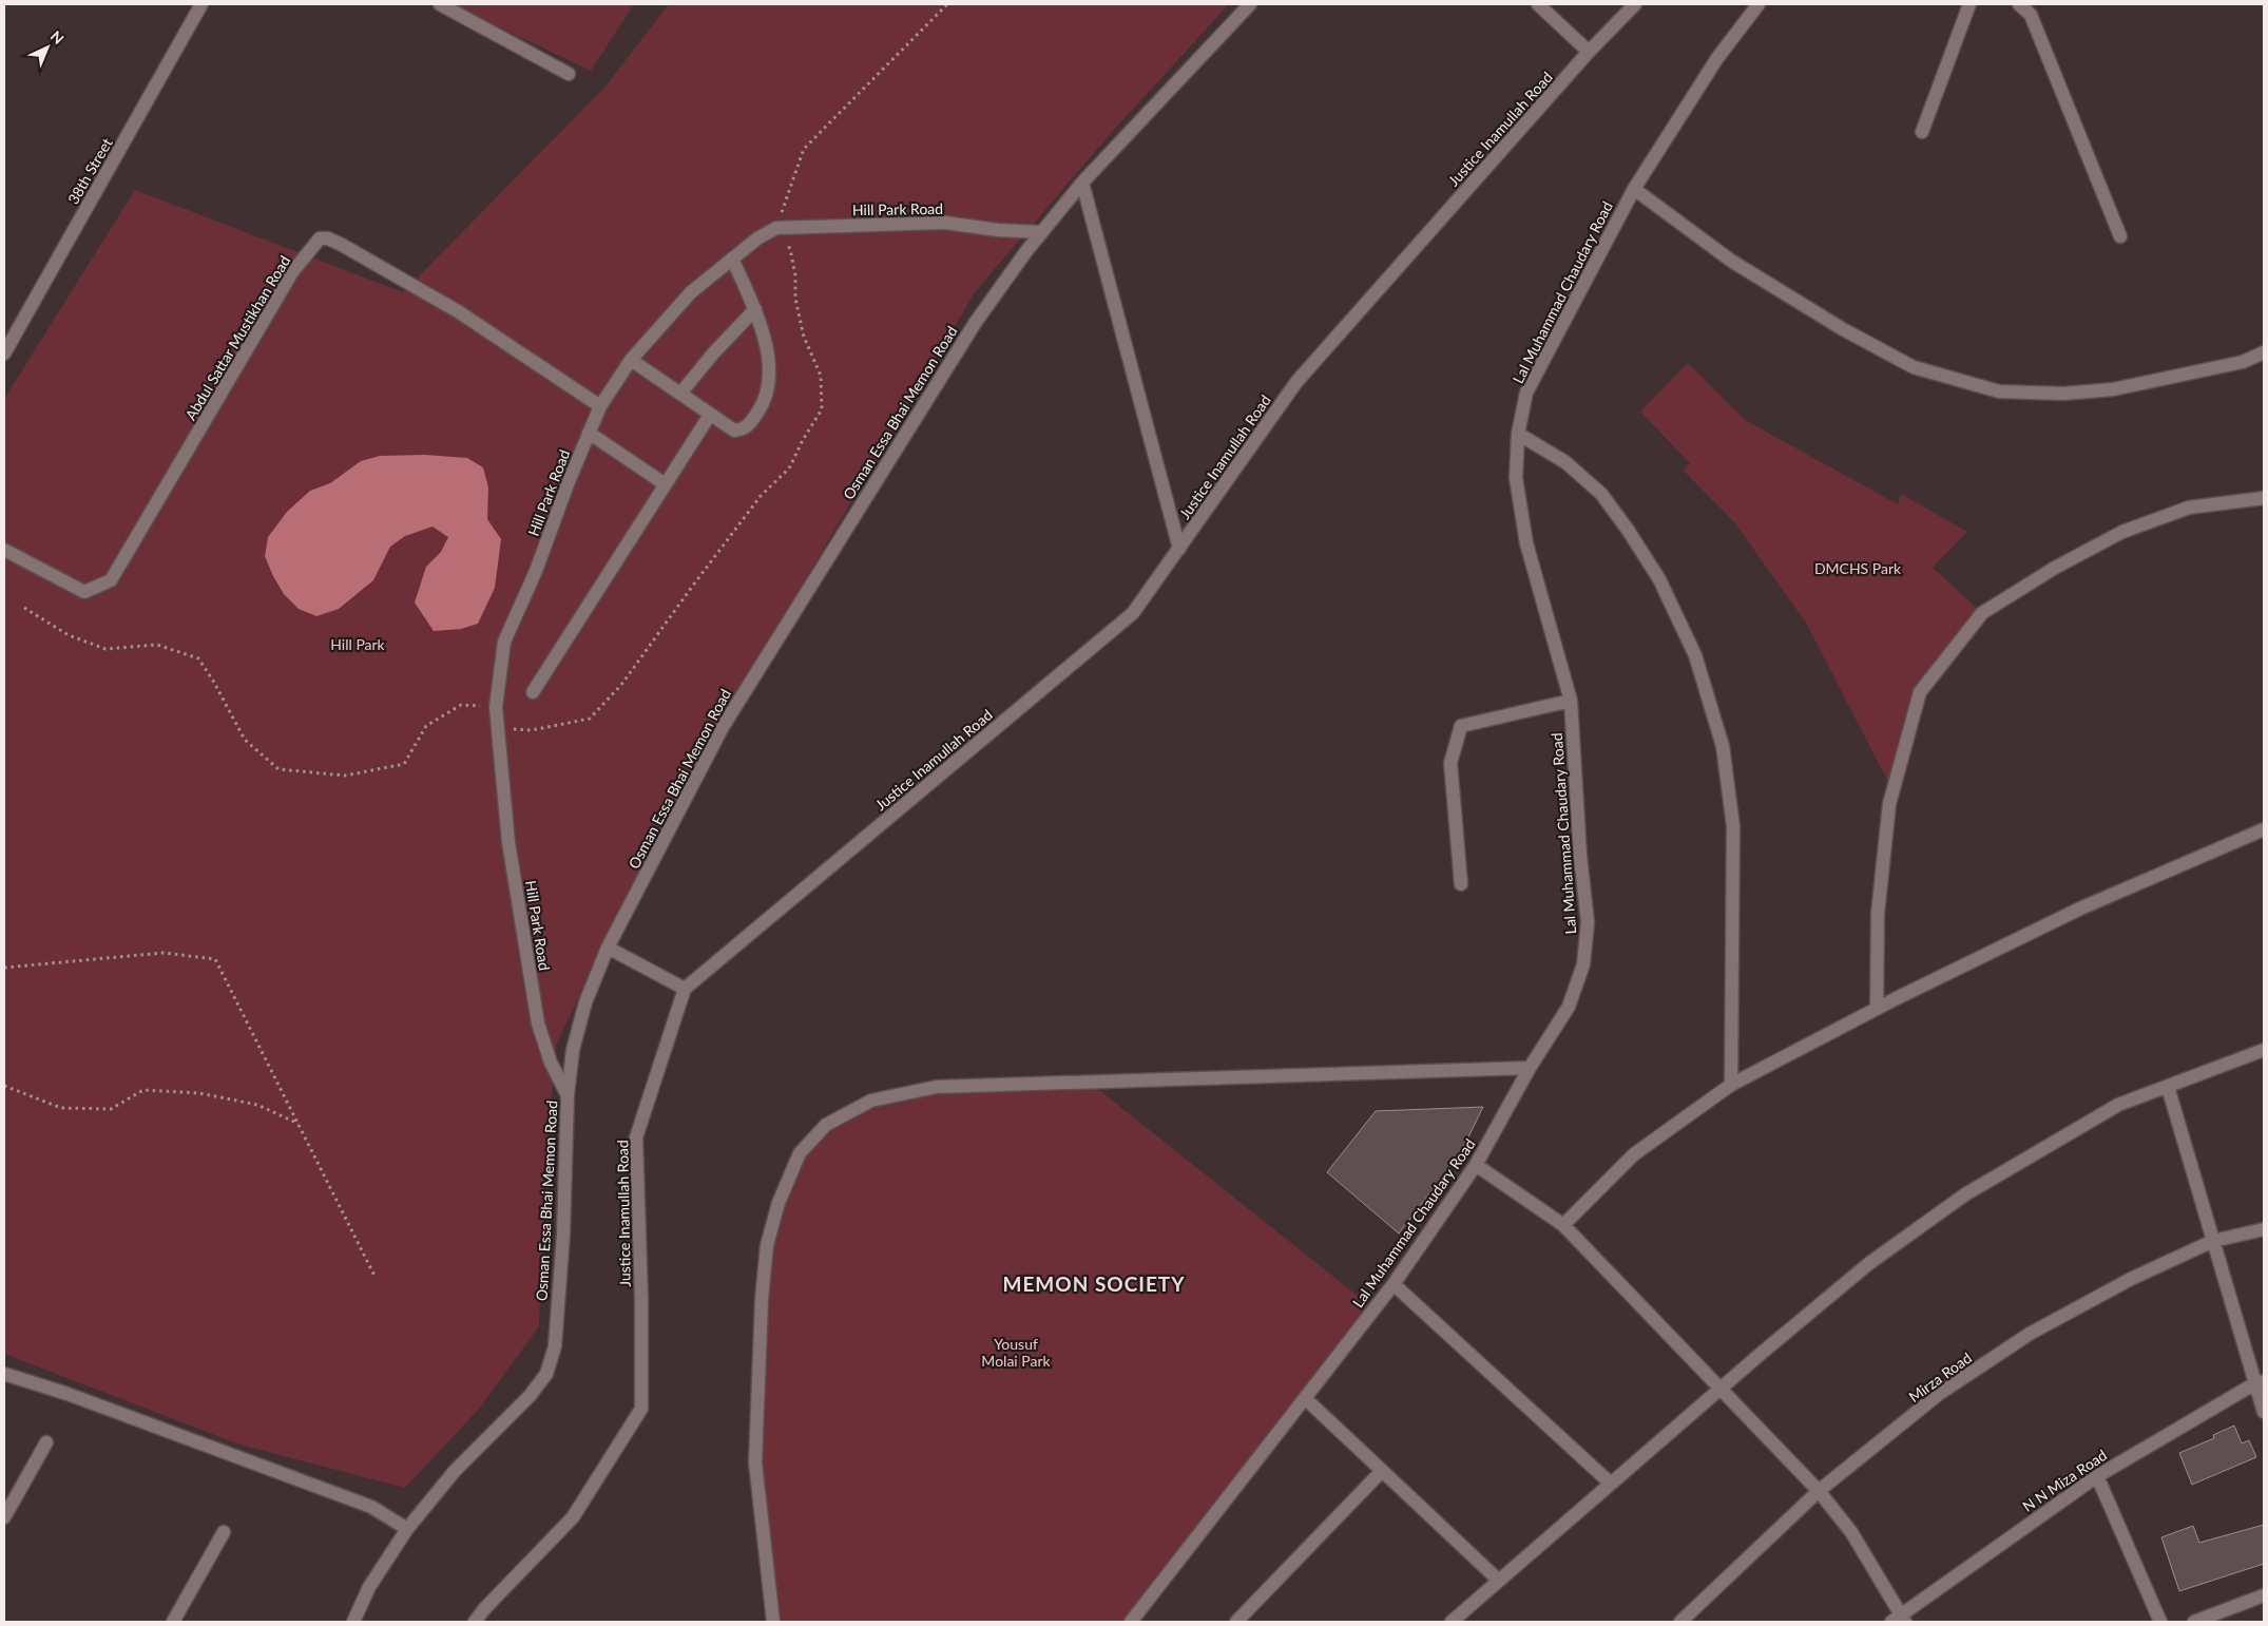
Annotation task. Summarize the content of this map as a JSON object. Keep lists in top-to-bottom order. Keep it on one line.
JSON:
{"streets":{"street":["Justice Inamullah Road","38th Street","Hill Park Road","Lal Muhammad Chaudary Road","Abdul Sattar Mustikhan Road","Osman Essa Bhai Memon Road","Mirza Road","N N Miza Road"]},"crossings":[["Hill Park Road","Abdul Sattar Mustikhan Road"],["Hill Park Road","Osman Essa Bhai Memon Road"]],"districts":["MEMON SOCIETY"],"parks":["DMCHS Park","Hill Park","Yousuf Molai Park"],"north":"top right"}
